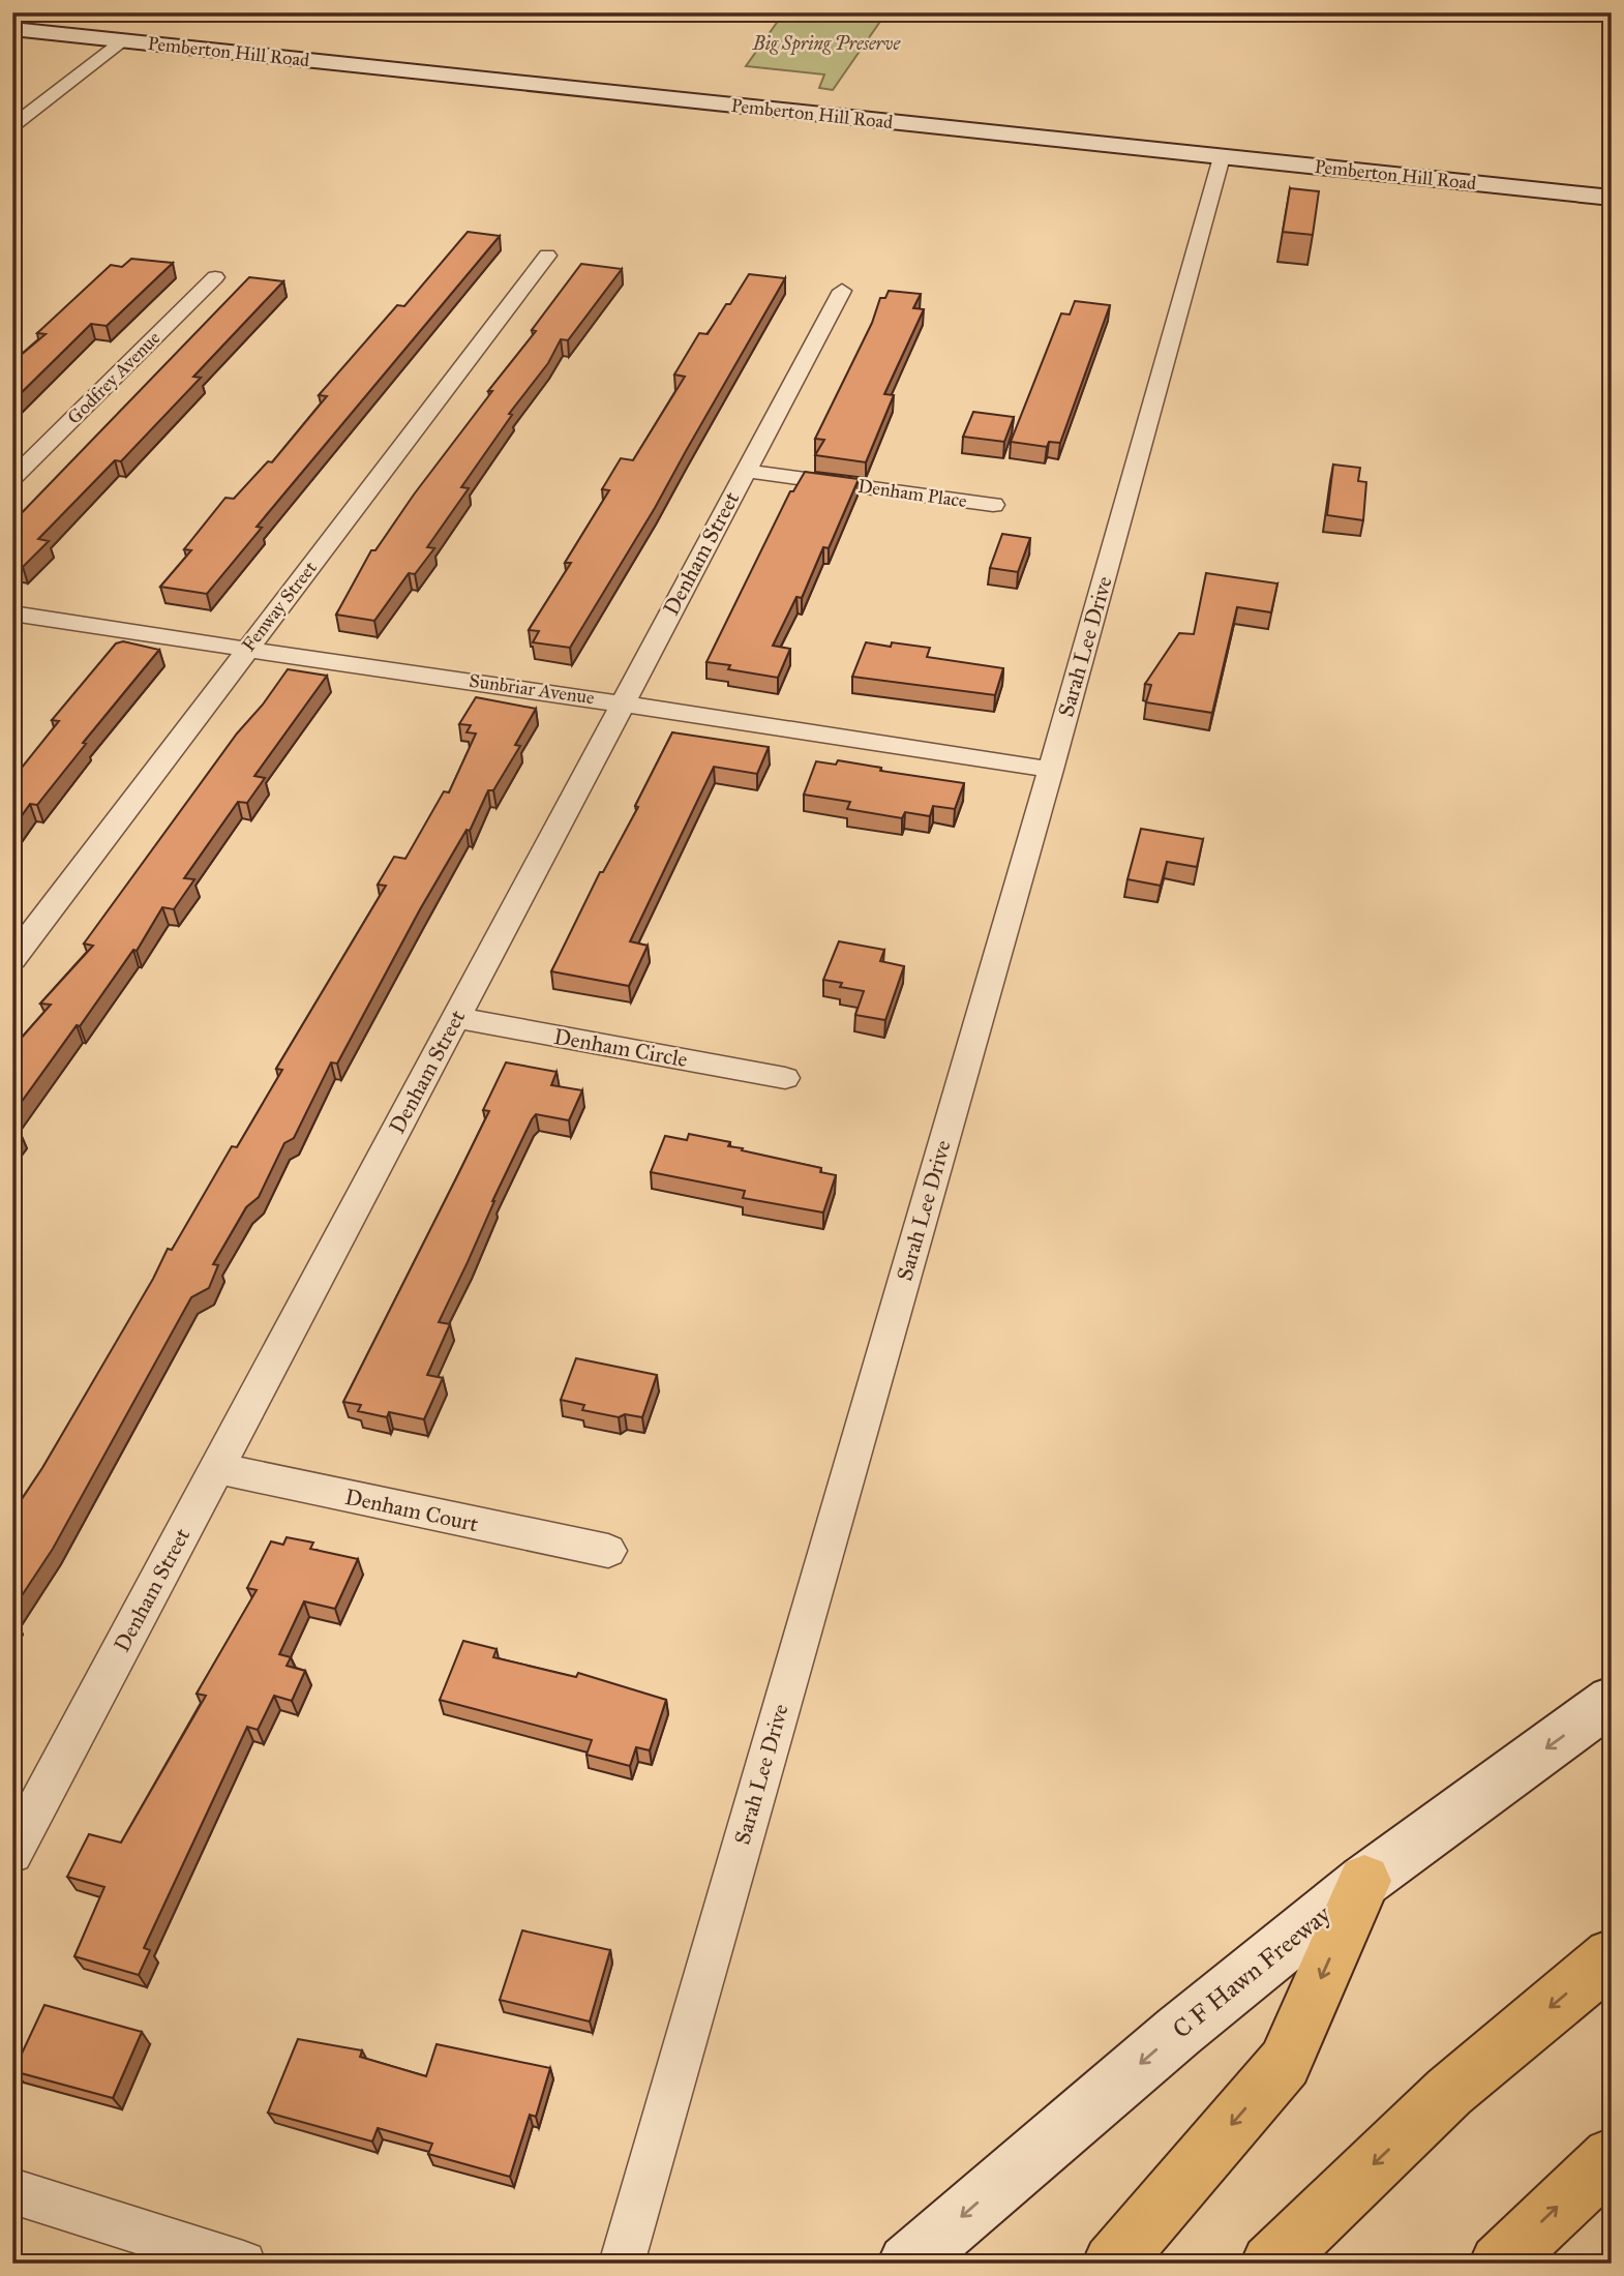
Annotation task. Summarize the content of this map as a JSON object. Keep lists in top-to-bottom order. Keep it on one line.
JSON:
{"streets":{"street":["Pemberton Hill Road","Godfrey Avenue","Denham Place","Denham Street","Fenway Street","Sarah Lee Drive","Sunbriar Avenue","Denham Circle","Denham Court","C F Hawn Freeway"]},"crossings":[["Pemberton Hill Road","Sarah Lee Drive"],["Denham Place","Denham Street"],["Denham Street","Sunbriar Avenue"],["Denham Street","Denham Circle"],["Denham Street","Denham Court"],["Fenway Street","Sunbriar Avenue"],["Sarah Lee Drive","Sunbriar Avenue"]],"one_way":["C F Hawn Freeway"],"parks":["Big Spring Preserve"]}
